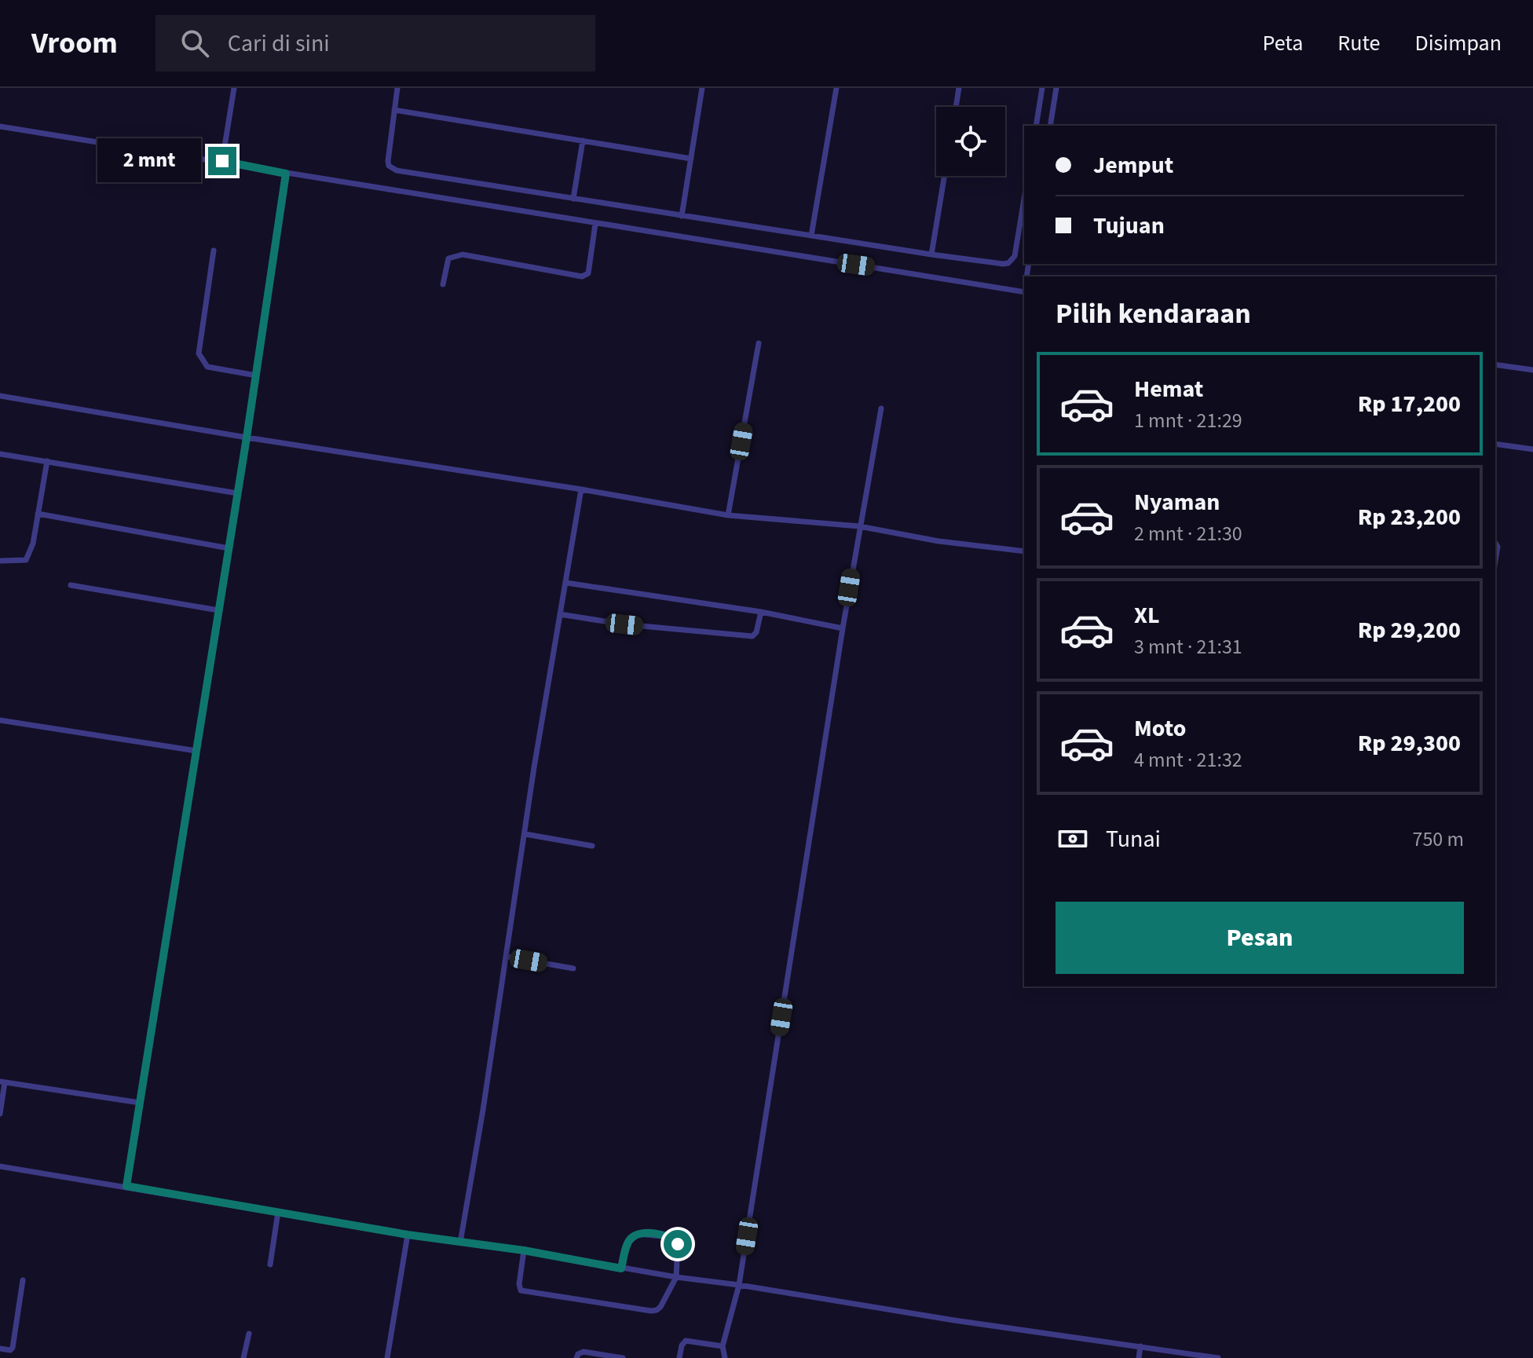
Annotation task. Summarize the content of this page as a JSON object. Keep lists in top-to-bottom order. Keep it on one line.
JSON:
{"page":{"header":"Vroom","search":"Cari di sini","nav":["Peta","Rute","Disimpan"],"banner":["Jemput","Tujuan"],"bubble":"2 mnt","heading":"Pilih kendaraan","list":[{"name":"Hemat","note":"1 mnt · 21:29","value":"Rp 17,200"},{"name":"Nyaman","note":"2 mnt · 21:30","value":"Rp 23,200"},{"name":"XL","note":"3 mnt · 21:31","value":"Rp 29,200"},{"name":"Moto","note":"4 mnt · 21:32","value":"Rp 29,300"}],"pay":["Tunai","750 m"],"buttons":"Pesan"}}
